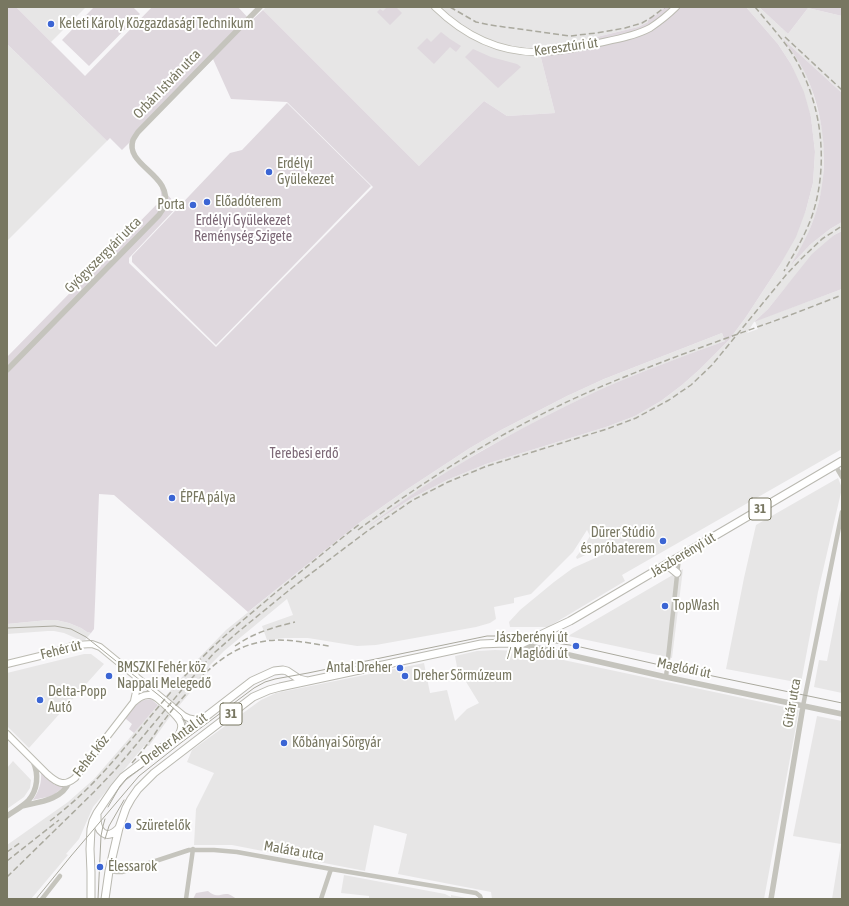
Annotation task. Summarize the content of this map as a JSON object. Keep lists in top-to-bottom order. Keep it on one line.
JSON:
{"streets":{"main road":["Keresztúri út","31","Jászberényi út","Fehér út","Dreher Antal út","Fehér köz"],"street":["Orbán István utca","Gyógyszergyári utca","Maglódi út","Gitár utca","Maláta utca"]},"crossings":[["Orbán István utca","Gyógyszergyári utca"],["31","Dreher Antal út"],["31","Maláta utca"],["Jászberényi út","Maglódi út"],["Jászberényi út","Dreher Antal út"],["Fehér út","Dreher Antal út"],["Maglódi út","Gitár utca"],["Maglódi út","Dreher Antal út"]],"parks":["Erdélyi Gyülekezet Reménység Szigete","Terebesi erdő"],"places":["Keleti Károly Közgazdasági Technikum","Erdélyi Gyülekezet","Előadóterem","Porta","ÉPFA pálya","Dürer Stúdió és próbaterem","TopWash","Jászberényi út / Maglódi út","Antal Dreher","BMSZKI Fehér köz Nappali Melegedő","Dreher Sörmúzeum","Delta-Popp Autó","Kőbányai Sörgyár","Szüretelők","Élessarok"]}
